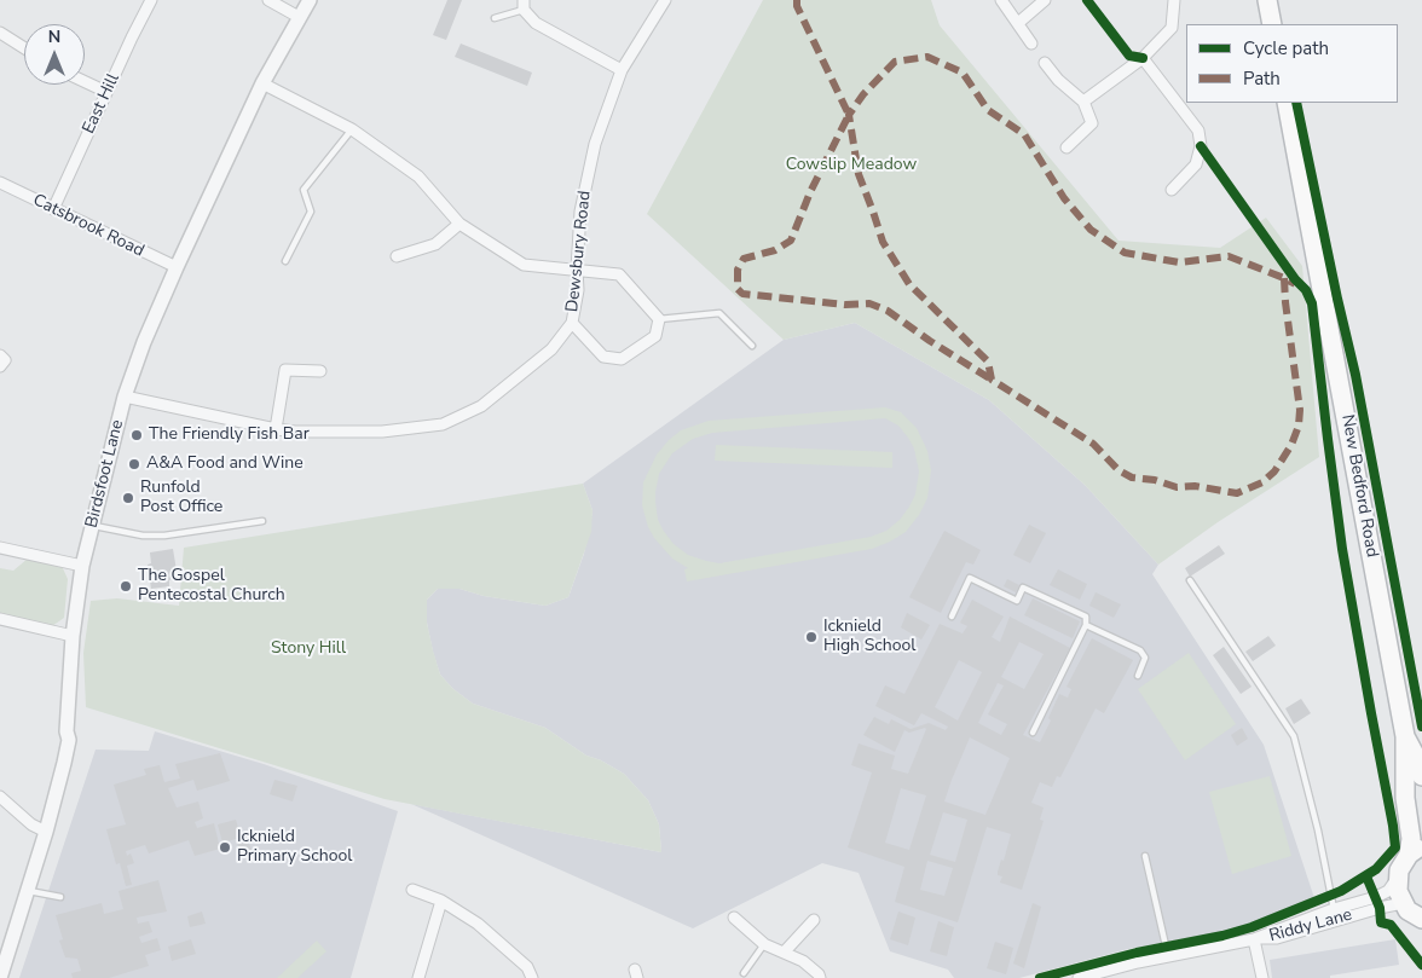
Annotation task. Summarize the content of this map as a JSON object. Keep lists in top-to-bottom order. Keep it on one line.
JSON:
{"streets":{"highway":["New Bedford Road"],"street":["East Hill","Catsbrook Road","Dewsbury Road","Birdsfoot Lane","Riddy Lane"]},"crossings":[["East Hill","Catsbrook Road"],["Catsbrook Road","Birdsfoot Lane"],["Dewsbury Road","Birdsfoot Lane"]],"parks":["Cowslip Meadow","Stony Hill"],"places":["The Friendly Fish Bar","A&A Food and Wine","Runfold Post Office","The Gospel Pentecostal Church","Icknield High School","Icknield Primary School"],"legend":["Cycle path","Path"],"north":"top"}
